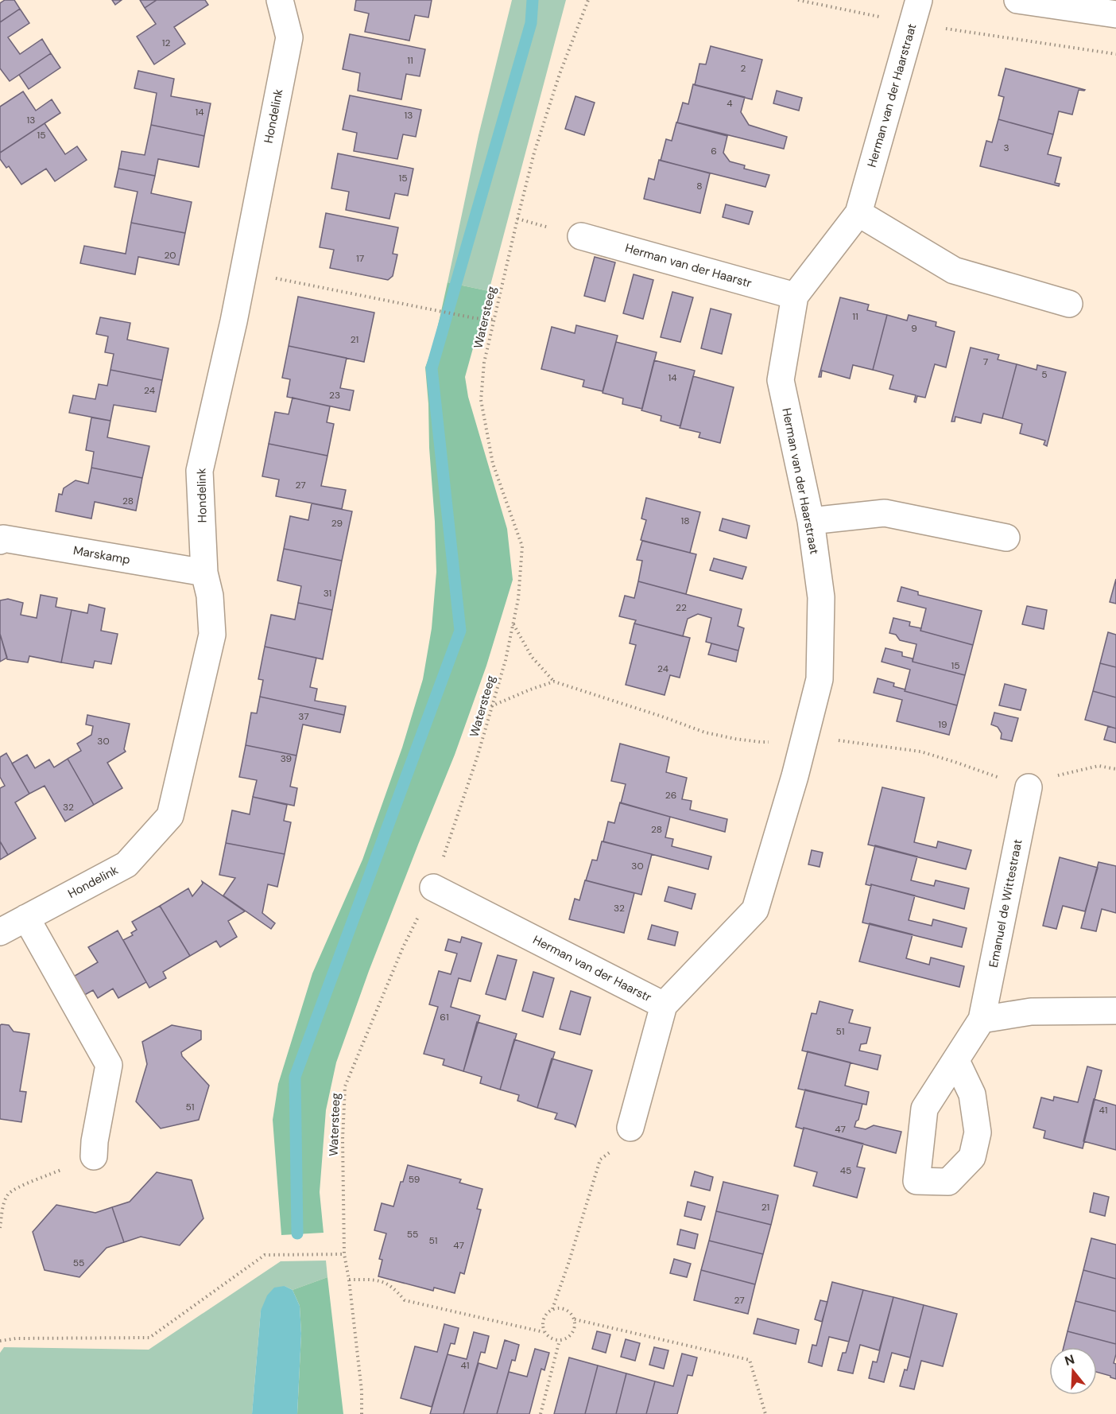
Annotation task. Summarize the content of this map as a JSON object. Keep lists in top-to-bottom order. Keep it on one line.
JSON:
{"streets":{"street":["Herman van der Haarstraat","Hondelink","Herman van der Haarstr","Marskamp","Emanuel de Wittestraat"],"path":["Watersteeg"]},"crossings":[["Herman van der Haarstraat","Herman van der Haarstr"],["Hondelink","Marskamp"],["Herman van der Haarstr","Watersteeg"]],"house_numbers":["12","11","2","4","14","13","13","15","3","6","15","8","20","17","11","9","21","7","5","14","24","23","27","28","18","29","31","22","15","24","37","19","30","39","26","32","28","30","32","61","51","51","41","47","45","59","21","55","51","47","55","27","41"],"north":"top"}
